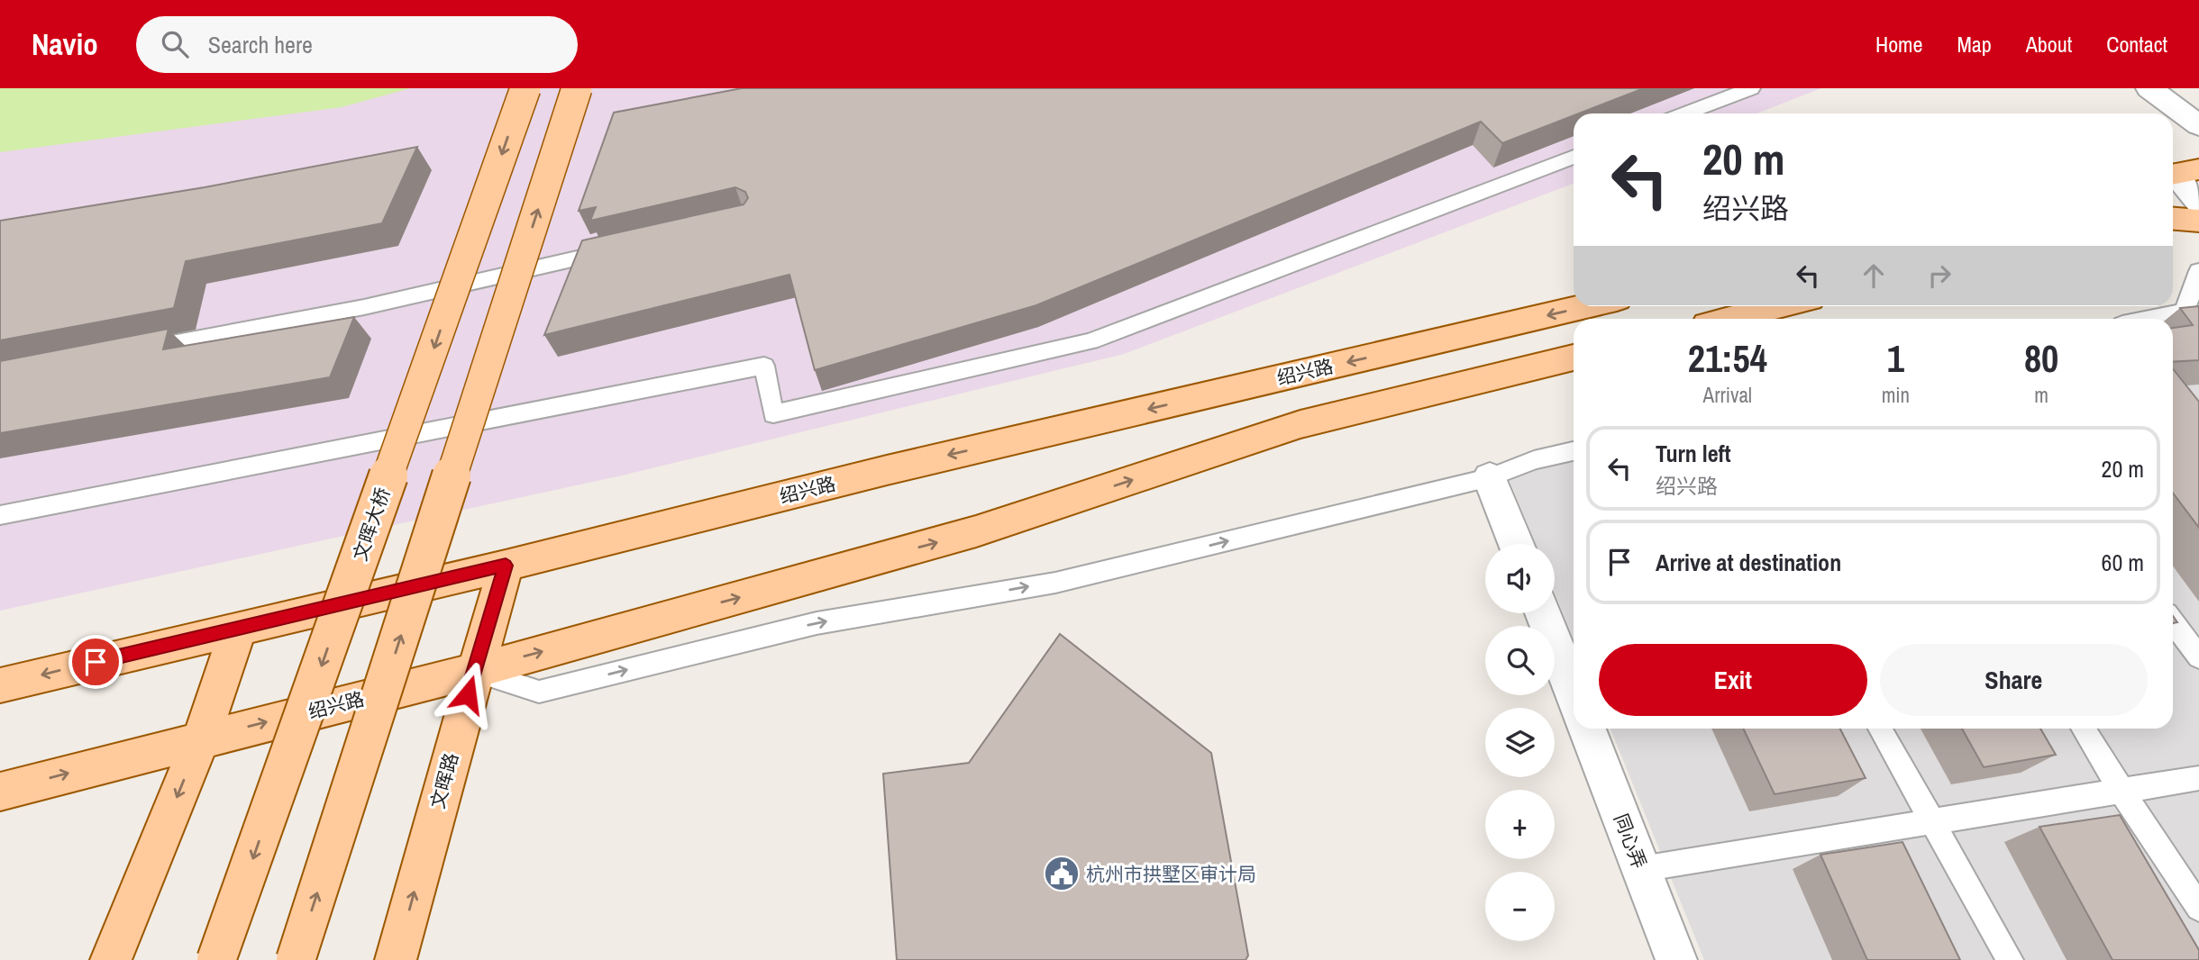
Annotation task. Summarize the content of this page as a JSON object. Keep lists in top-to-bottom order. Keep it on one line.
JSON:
{"streets":{"main road":["绍兴路","文晖大桥","文晖路"],"street":["同心弄"]},"crossings":[["绍兴路","文晖路"]],"places":{"public building":["杭州市拱墅区审计局"]},"page":{"header":"Navio","search":"Search here","nav":["Home","Map","About","Contact"],"turn":["20 m","绍兴路"],"eta":["21:54","Arrival","1","min","80","m"],"list":[{"name":"Turn left","note":"绍兴路","value":"20 m"},{"name":"Arrive at destination","value":"60 m"}],"map_buttons":["+","−"],"buttons":["Exit","Share"]}}
